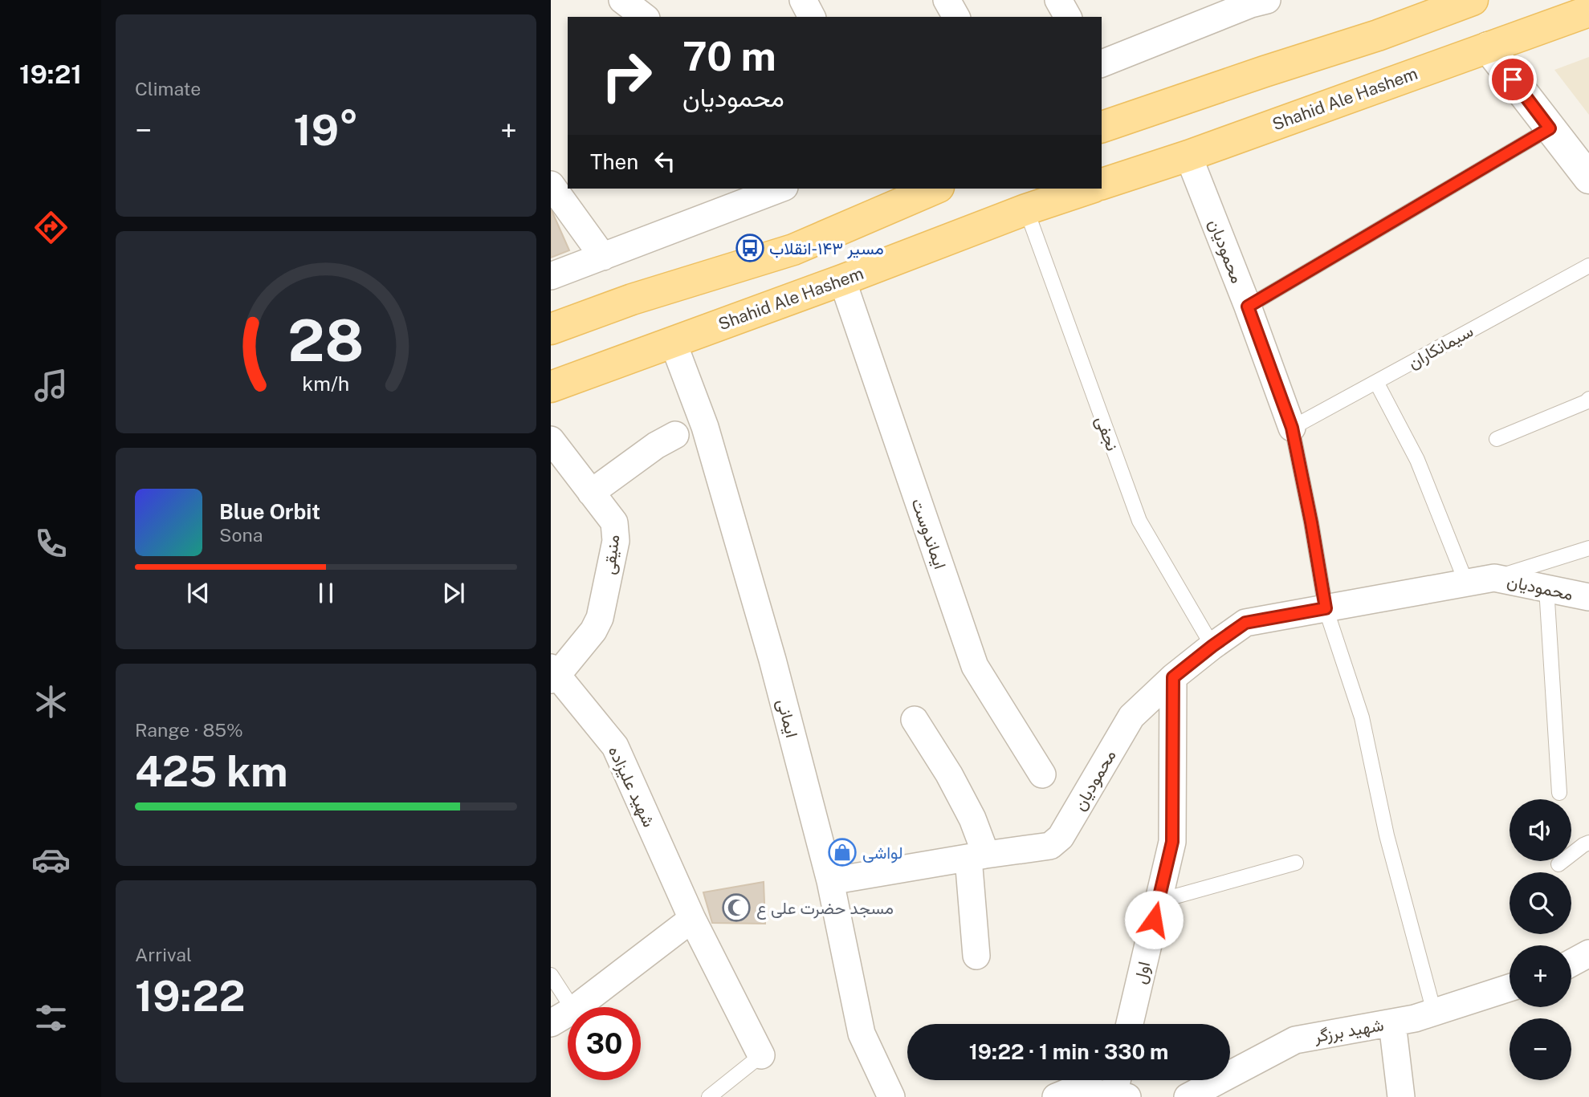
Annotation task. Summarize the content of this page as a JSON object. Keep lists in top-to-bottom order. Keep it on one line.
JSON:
{"streets":{"main road":["Shahid Ale Hashem"],"street":["محمودیان","ایماندوست","منیقی","ایمانی","شهید علیزاده","اول","شهید برزگر"],"lane":["سیمانکاران","نجفی"]},"crossings":[["Shahid Ale Hashem","محمودیان"],["Shahid Ale Hashem","نجفی"],["Shahid Ale Hashem","ایماندوست"],["Shahid Ale Hashem","ایمانی"],["محمودیان","سیمانکاران"],["محمودیان","نجفی"],["محمودیان","ایمانی"],["محمودیان","اول"],["محمودیان","شهید برزگر"],["منیقی","شهید علیزاده"]],"places":{"bus stop":["مسیر ۱۴۳-انقلاب"],"shop":["لواشی"],"mosque":["مسجد حضرت علی ع"]},"page":{"tabs":"19:21","tile":["Climate",["Range · 85%","425 km"],["Arrival","19:22"]],"turn":["70 m","محمودیان"],"heat":["−","19°","+"],"then":"Then","song":["Blue Orbit","Sona"],"map_buttons":["+","−"],"limit":"30","trip":"19:22 · 1 min · 330 m","gauge":["28","km/h"]}}
